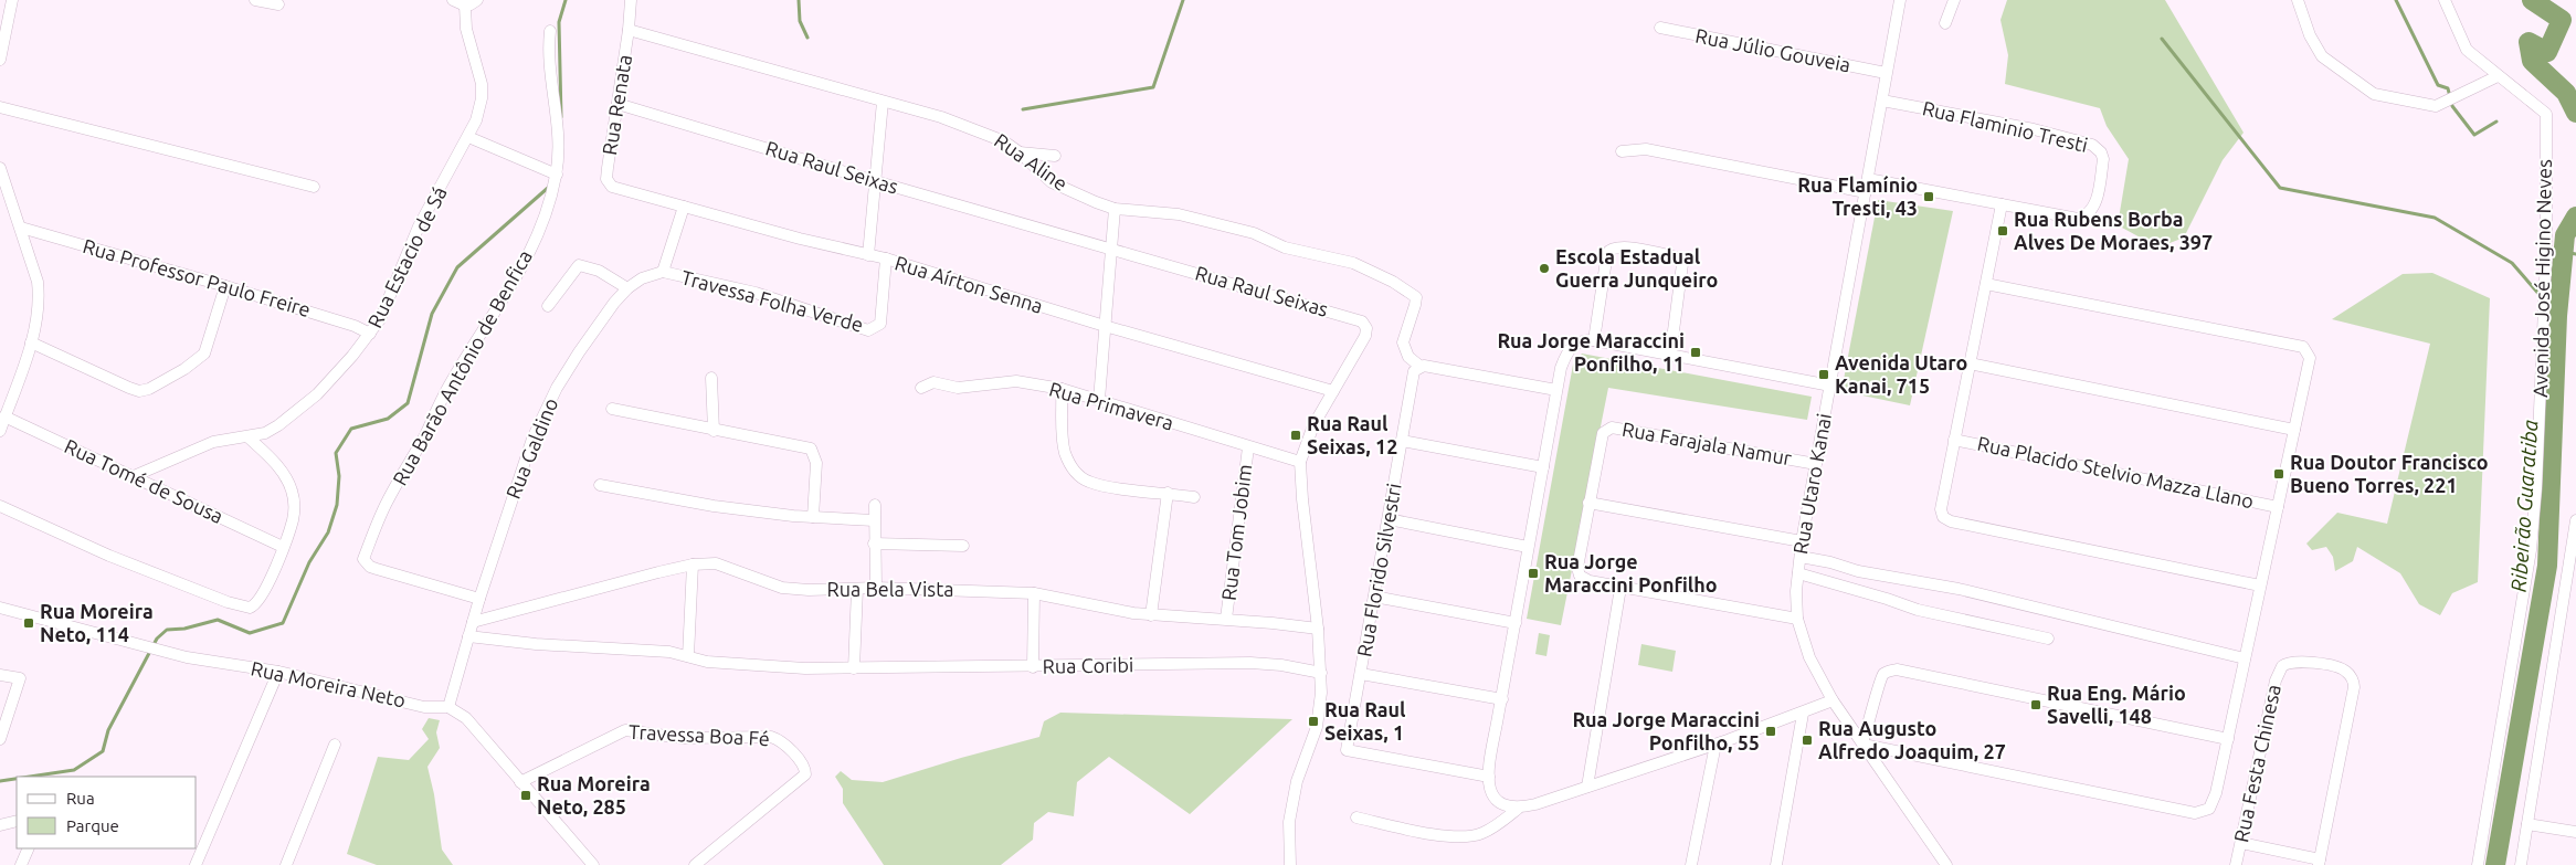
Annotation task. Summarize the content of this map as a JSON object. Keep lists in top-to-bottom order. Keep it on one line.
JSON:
{"streets":{"street":["Rua Júlio Gouveia","Rua Renata","Rua Flaminio Tresti","Rua Aline","Rua Raul Seixas","Rua Estacio de Sá","Rua Professor Paulo Freire","Avenida José Higino Neves","Rua Aírton Senna","Travessa Folha Verde","Rua Barão Antônio de Benfica","Rua Primavera","Rua Farajala Namur","Rua Galdino","Rua Placido Stelvio Mazza Llano","Rua Tomé de Sousa","Rua Utaro Kanai","Rua Tom Jobim","Rua Florido Silvestri","Rua Bela Vista","Rua Coribi","Rua Moreira Neto","Travessa Boa Fé","Rua Festa Chinesa"]},"crossings":[["Rua Júlio Gouveia","Rua Utaro Kanai"],["Rua Renata","Rua Aline"],["Rua Renata","Rua Raul Seixas"],["Rua Renata","Rua Aírton Senna"],["Rua Flaminio Tresti","Rua Utaro Kanai"],["Rua Aline","Rua Florido Silvestri"],["Rua Raul Seixas","Rua Aírton Senna"],["Rua Raul Seixas","Rua Primavera"],["Rua Raul Seixas","Rua Bela Vista"],["Rua Raul Seixas","Rua Coribi"],["Rua Estacio de Sá","Rua Professor Paulo Freire"],["Rua Estacio de Sá","Rua Tomé de Sousa"],["Rua Aírton Senna","Travessa Folha Verde"],["Travessa Folha Verde","Rua Galdino"],["Rua Barão Antônio de Benfica","Rua Galdino"],["Rua Primavera","Rua Tom Jobim"],["Rua Farajala Namur","Rua Utaro Kanai"],["Rua Galdino","Rua Bela Vista"],["Rua Galdino","Rua Coribi"],["Rua Galdino","Rua Moreira Neto"],["Rua Tom Jobim","Rua Bela Vista"]],"water":["Ribeirão Guaratiba"],"places":{"transit":["Rua Flamínio Tresti, 43","Rua Rubens Borba Alves De Moraes, 397","Rua Jorge Maraccini Ponfilho, 11","Avenida Utaro Kanai, 715","Rua Raul Seixas, 12","Rua Doutor Francisco Bueno Torres, 221","Rua Jorge Maraccini Ponfilho","Rua Moreira Neto, 114","Rua Eng. Mário Savelli, 148","Rua Raul Seixas, 1","Rua Jorge Maraccini Ponfilho, 55","Rua Augusto Alfredo Joaquim, 27","Rua Moreira Neto, 285"],"other":["Escola Estadual Guerra Junqueiro"]},"legend":["Rua","Parque"]}
